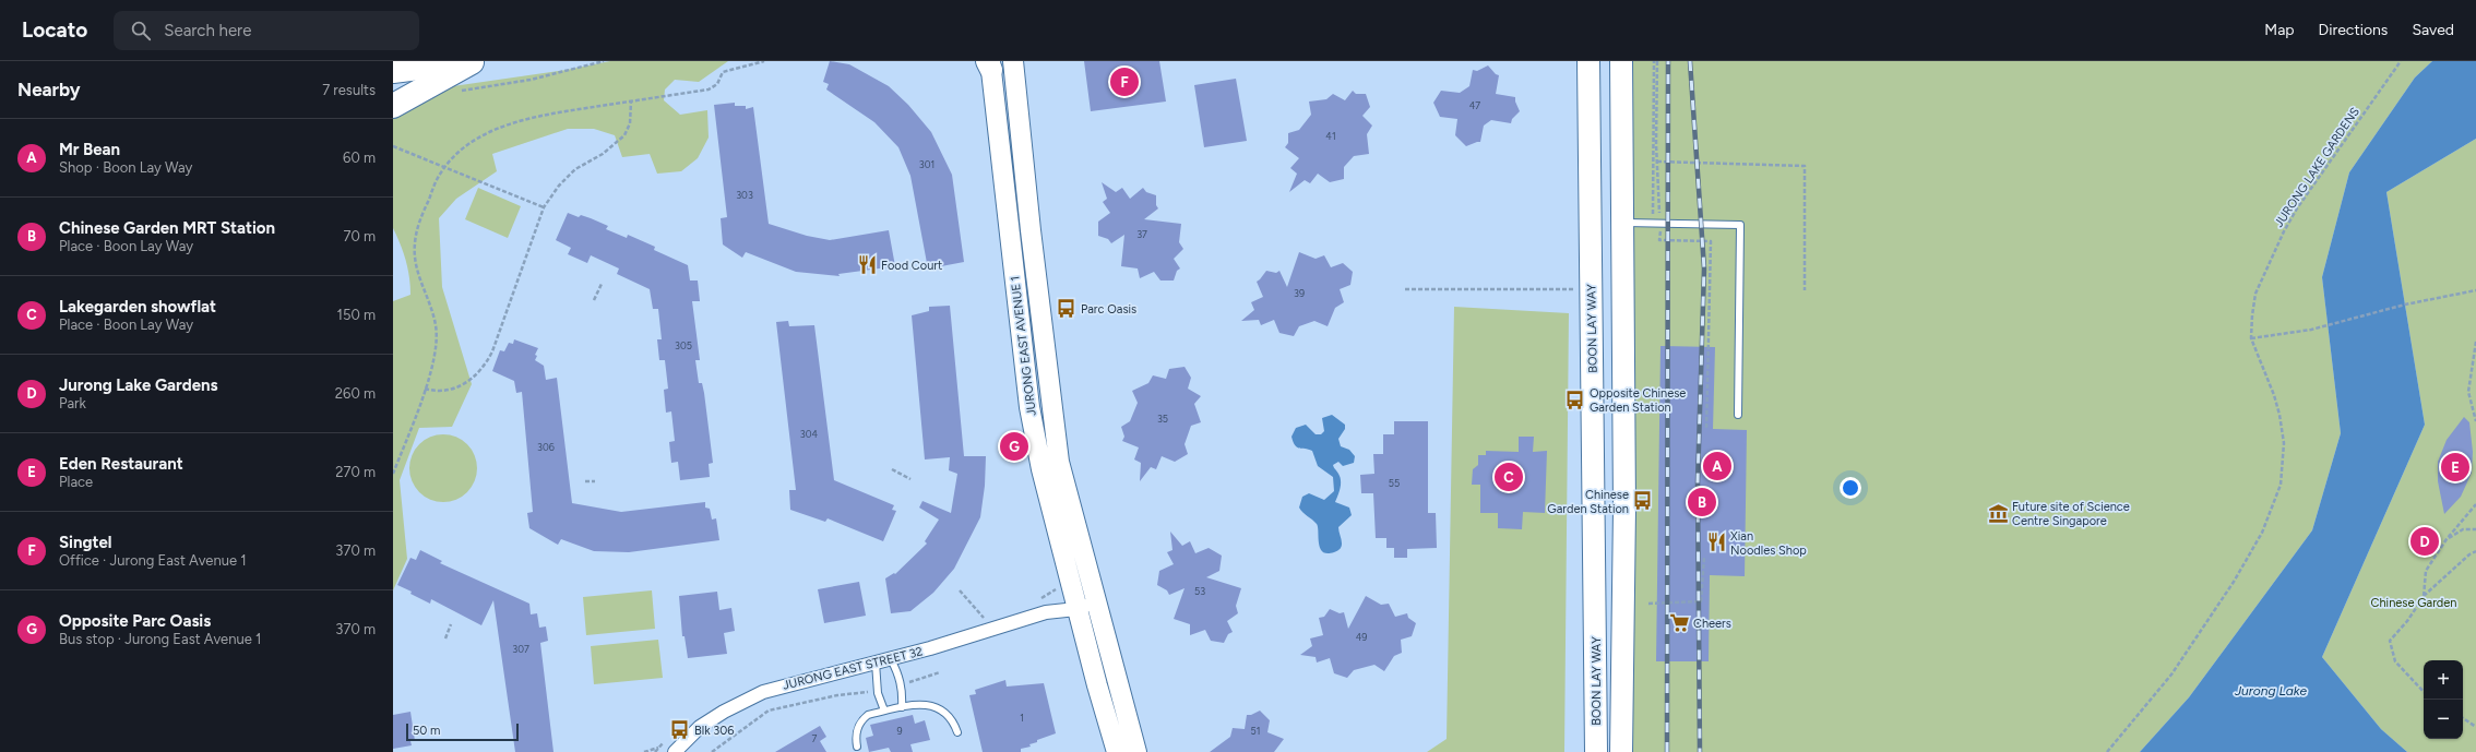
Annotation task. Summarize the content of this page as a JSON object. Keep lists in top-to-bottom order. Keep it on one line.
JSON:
{"streets":{"main road":["BOON LAY WAY"],"street":["JURONG EAST AVENUE 1","JURONG EAST STREET 32"],"path":["JURONG LAKE GARDENS"]},"crossings":[["JURONG EAST AVENUE 1","JURONG EAST STREET 32"]],"water":["Jurong Lake"],"parks":["Chinese Garden"],"places":{"restaurant":["Food Court","Xian Noodles Shop"],"bus stop":["Parc Oasis","Opposite Chinese Garden Station","Chinese Garden Station","Blk 306"],"museum":["Future site of Science Centre Singapore"],"supermarket":["Cheers"]},"house_numbers":["47","41","301","303","37","39","305","35","304","306","55","53","49","307","1","9","51","7"],"scale_bar":"50 m","page":{"header":"Locato","search":"Search here","nav":["Map","Directions","Saved"],"heading":["Nearby","7 results"],"pins":["F","G","A","E","C","B","D"],"list":[{"mark":"A","name":"Mr Bean","note":"Shop · Boon Lay Way","value":"60 m"},{"mark":"B","name":"Chinese Garden MRT Station","note":"Place · Boon Lay Way","value":"70 m"},{"mark":"C","name":"Lakegarden showflat","note":"Place · Boon Lay Way","value":"150 m"},{"mark":"D","name":"Jurong Lake Gardens","note":"Park","value":"260 m"},{"mark":"E","name":"Eden Restaurant","note":"Place","value":"270 m"},{"mark":"F","name":"Singtel","note":"Office · Jurong East Avenue 1","value":"370 m"},{"mark":"G","name":"Opposite Parc Oasis","note":"Bus stop · Jurong East Avenue 1","value":"370 m"}],"map_buttons":["+","−"],"scale":"50 m"}}
